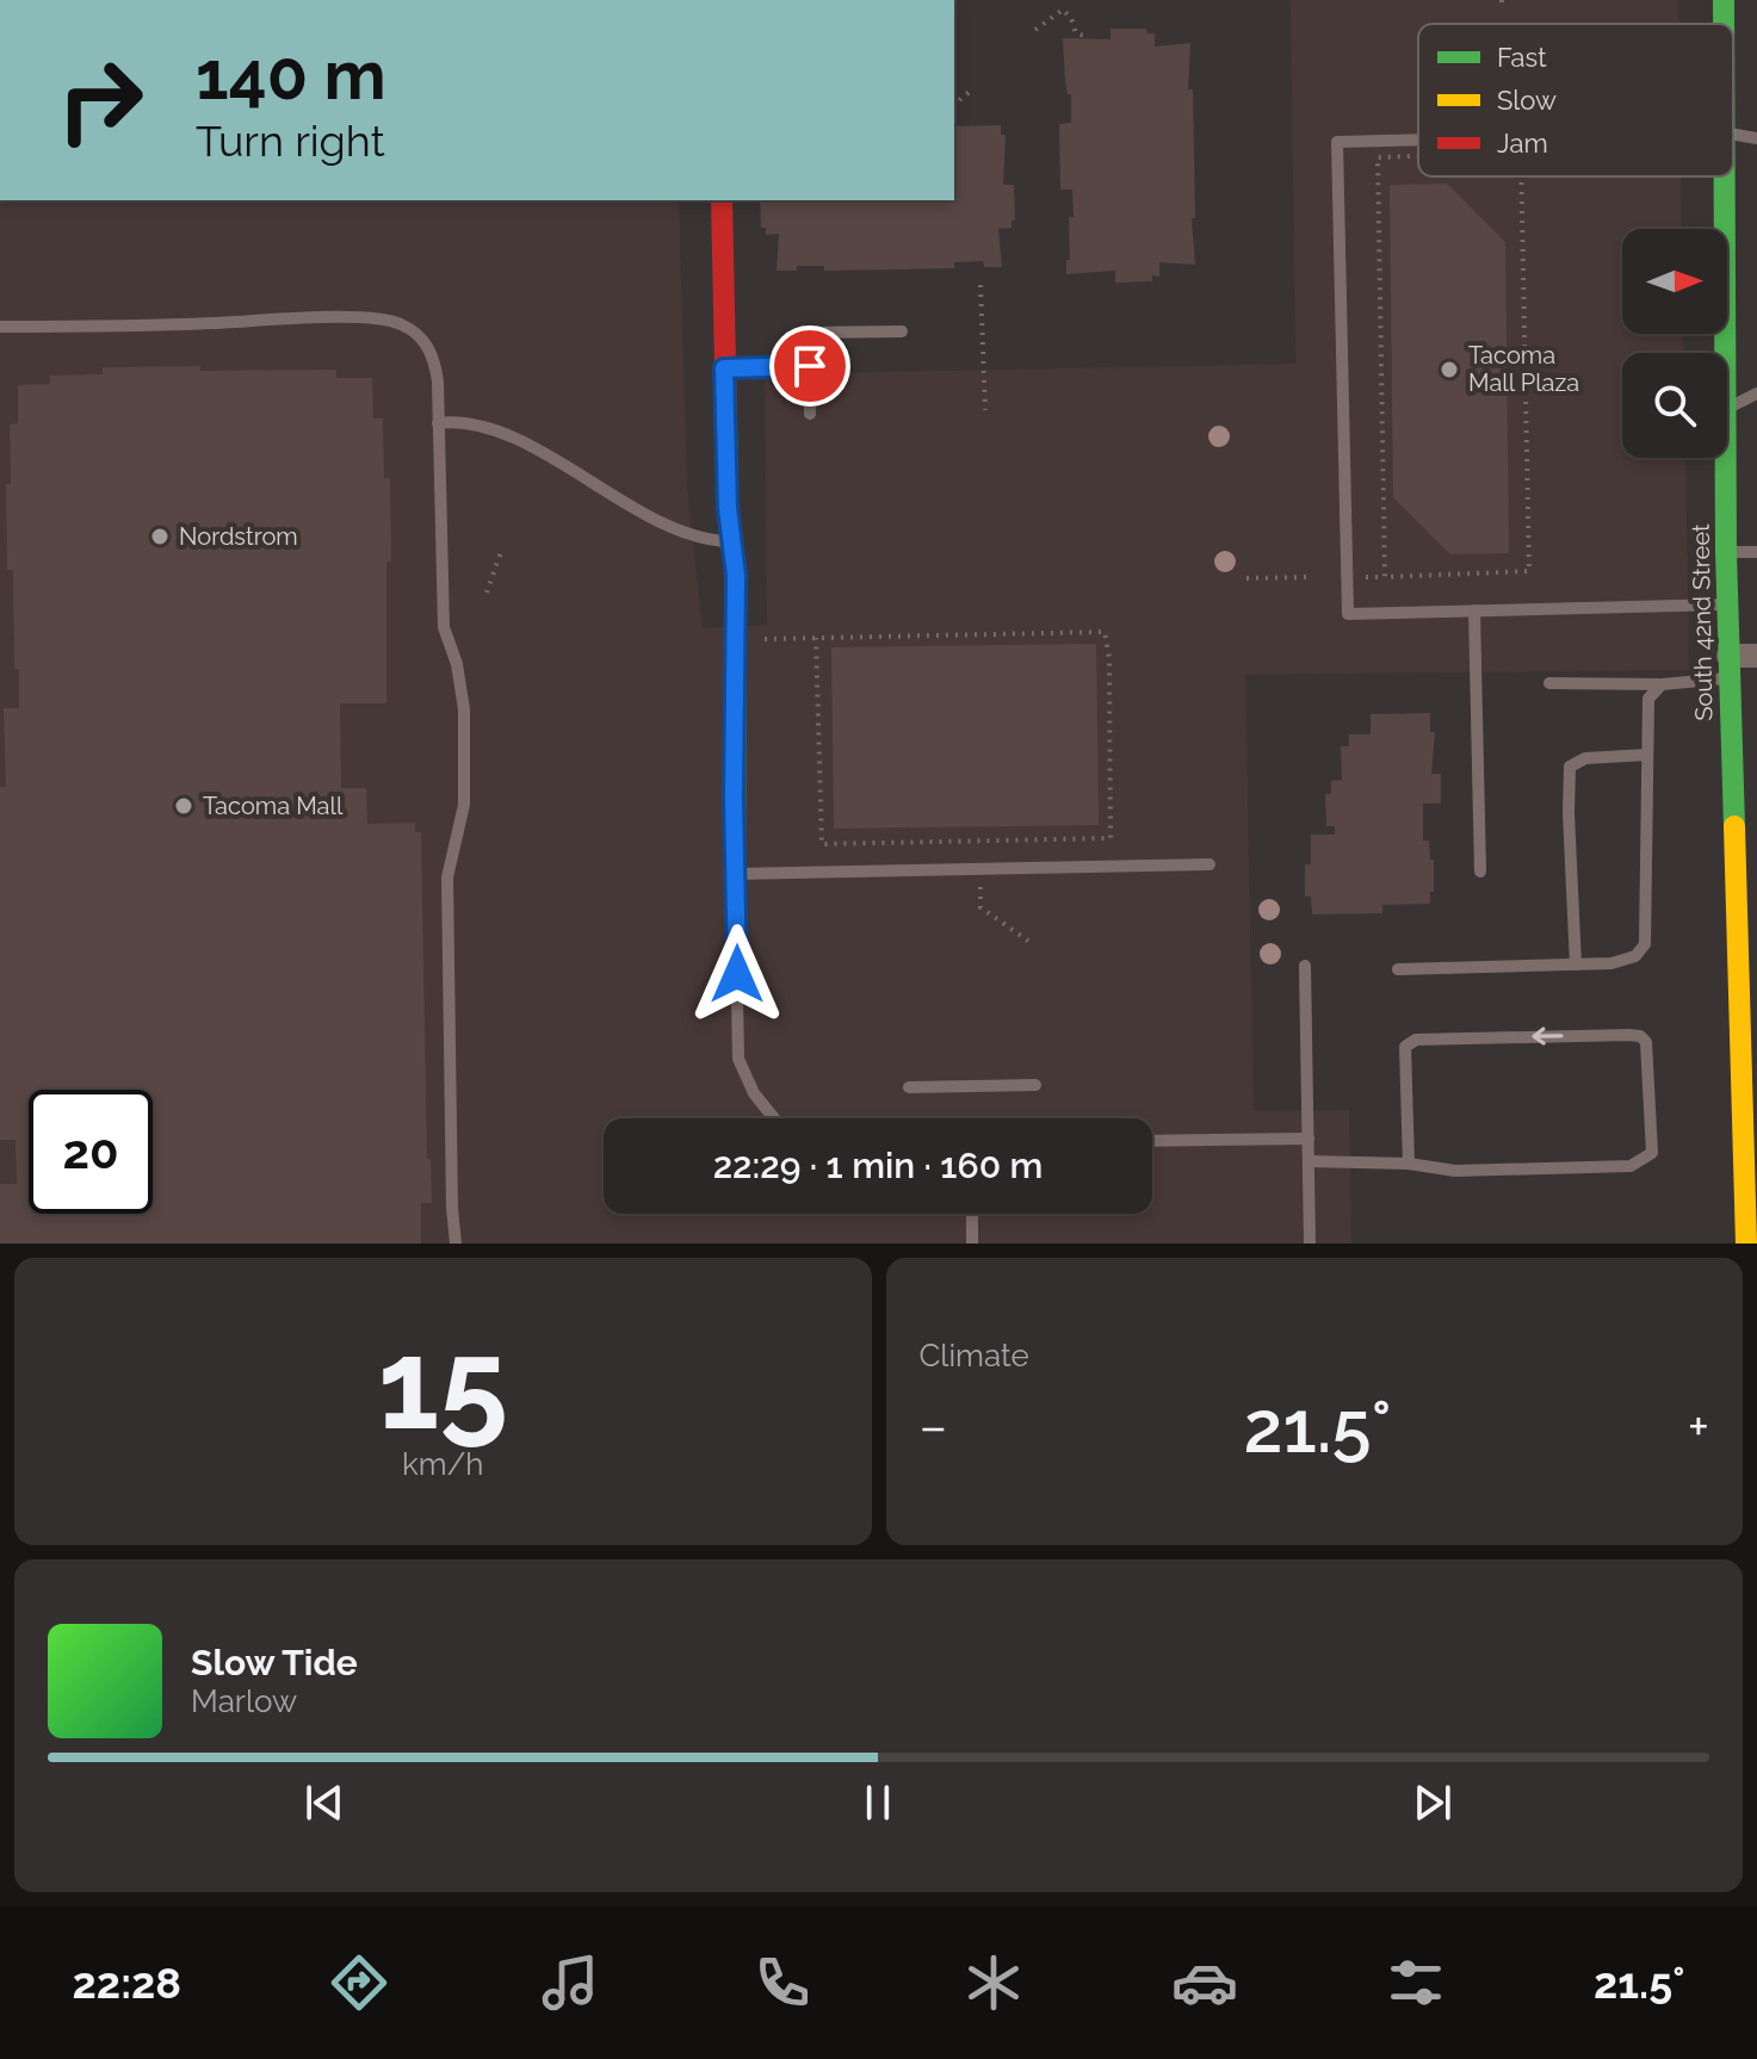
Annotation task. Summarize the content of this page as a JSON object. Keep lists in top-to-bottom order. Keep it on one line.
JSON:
{"streets":{"street":["South 42nd Street"]},"places":["Tacoma Mall Plaza","Nordstrom","Tacoma Mall"],"legend":["Fast","Slow","Jam"],"north":"right","page":{"turn":["140 m","Turn right"],"limit":"20","trip":"22:29 · 1 min · 160 m","tile":[["15","km/h"],"Climate"],"heat":["−","21.5°","+"],"song":["Slow Tide","Marlow"],"tabs":["22:28","21.5°"]}}
